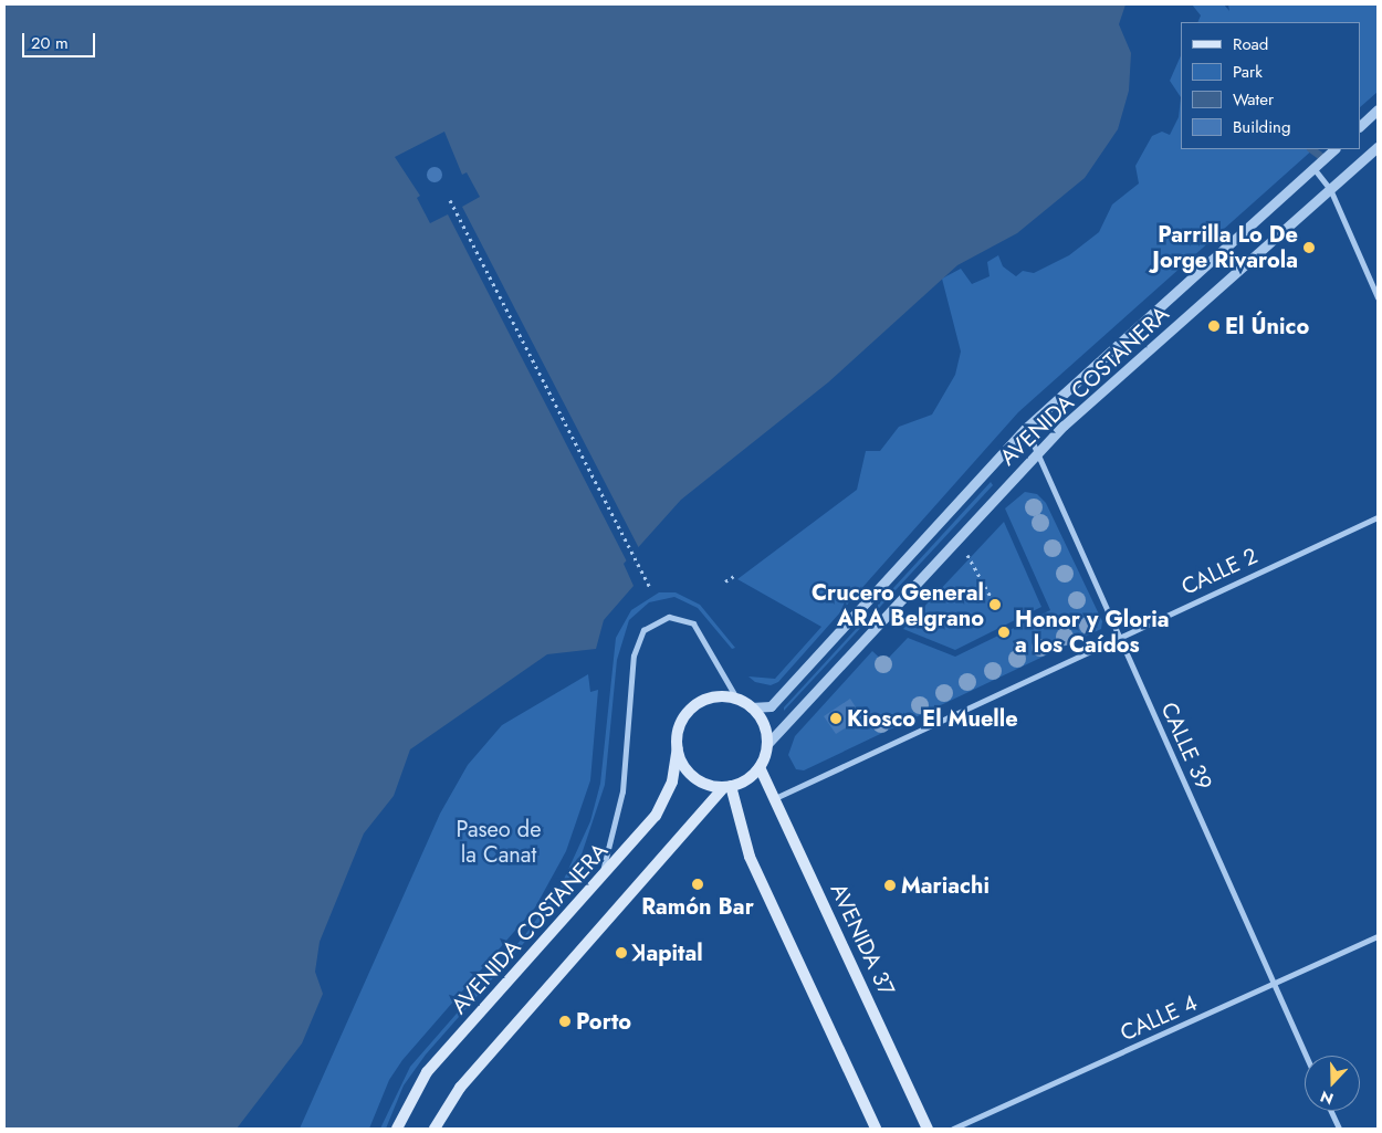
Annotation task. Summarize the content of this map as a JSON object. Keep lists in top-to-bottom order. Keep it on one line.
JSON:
{"streets":{"main road":["AVENIDA COSTANERA","AVENIDA 37"],"street":["CALLE 2","CALLE 39","CALLE 4"]},"crossings":[["AVENIDA COSTANERA","CALLE 39"],["AVENIDA COSTANERA","AVENIDA 37"],["CALLE 2","CALLE 39"],["CALLE 2","AVENIDA 37"],["CALLE 39","CALLE 4"]],"parks":["Paseo de la Canat"],"places":["Parrilla Lo De Jorge Rivarola","El Único","Crucero General ARA Belgrano","Honor y Gloria a los Caídos","Kiosco El Muelle","Ramón Bar","Mariachi","Ʞapital","Porto"],"legend":["Road","Park","Water","Building"],"scale_bar":"20 m","north":"bottom"}
